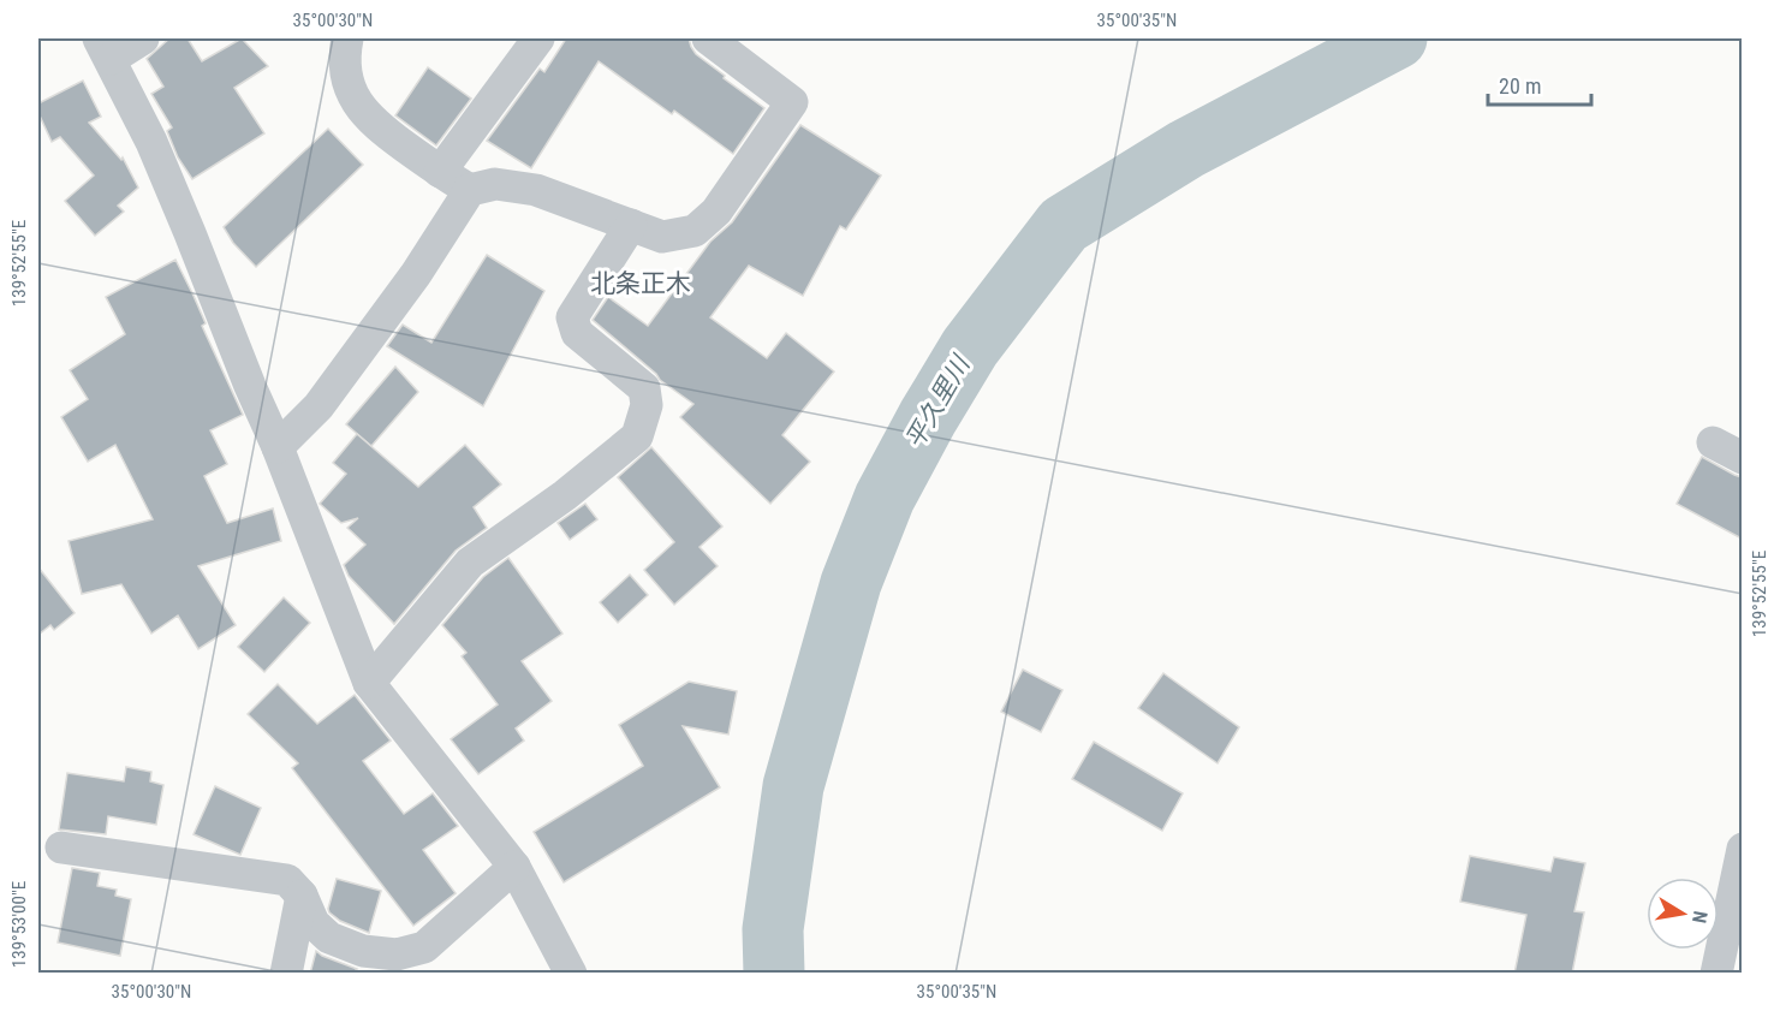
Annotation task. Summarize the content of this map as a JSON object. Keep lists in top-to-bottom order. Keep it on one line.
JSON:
{"districts":["北条正木"],"water":["平久里川"],"scale_bar":"20 m","north":"right","coordinates":["35°00'30\"N","35°00'35\"N","139°52'55\"E","139°53'00\"E"]}
